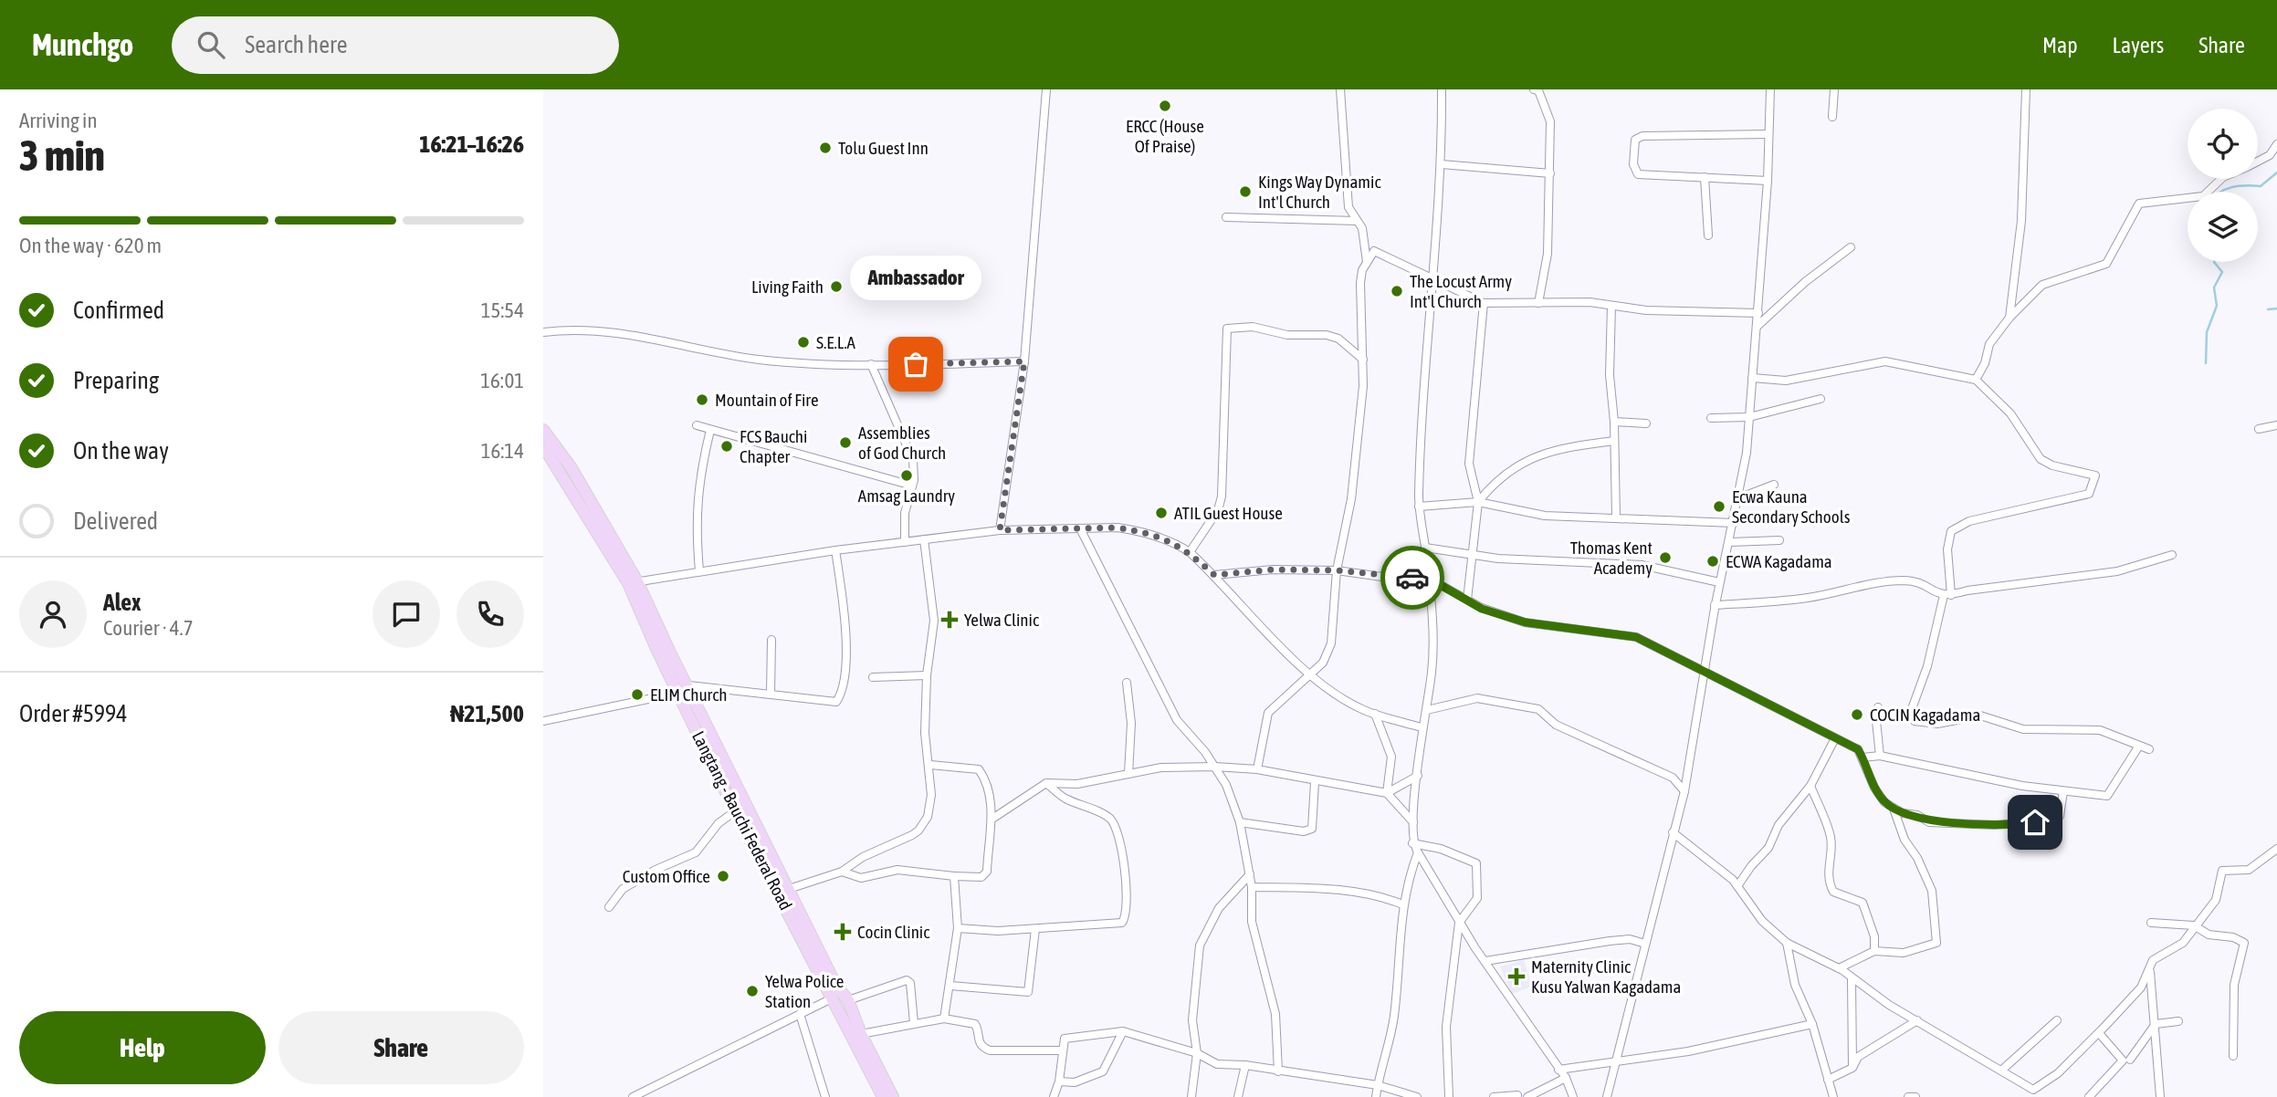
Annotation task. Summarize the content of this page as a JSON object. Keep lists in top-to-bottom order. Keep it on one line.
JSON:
{"streets":{"main road":["Langtang - Bauchi Federal Road"]},"places":{"other":["ERCC (House Of Praise)","Tolu Guest Inn","Kings Way Dynamic Int'l Church","Living Faith","The Locust Army Int'l Church","S.E.L.A","Ambassador","Mountain of Fire","Assemblies of God Church","FCS Bauchi Chapter","Amsag Laundry","Ecwa Kauna Secondary Schools","ATIL Guest House","Thomas Kent Academy","ECWA Kagadama","ELIM Church","COCIN Kagadama","Custom Office","Yelwa Police Station"],"health":["Yelwa Clinic","Cocin Clinic","Maternity Clinic Kusu Yalwan Kagadama"]},"page":{"header":"Munchgo","search":"Search here","nav":["Map","Layers","Share"],"heading":["3 min","Arriving in","16:21–16:26"],"panel":["Alex","Courier · 4.7","Order #5994","₦21,500"],"bar":"On the way · 620 m","bubble":"Ambassador","list":[["Confirmed","15:54"],["Preparing","16:01"],["On the way","16:14"],"Delivered"],"buttons":["Help","Share"]}}
